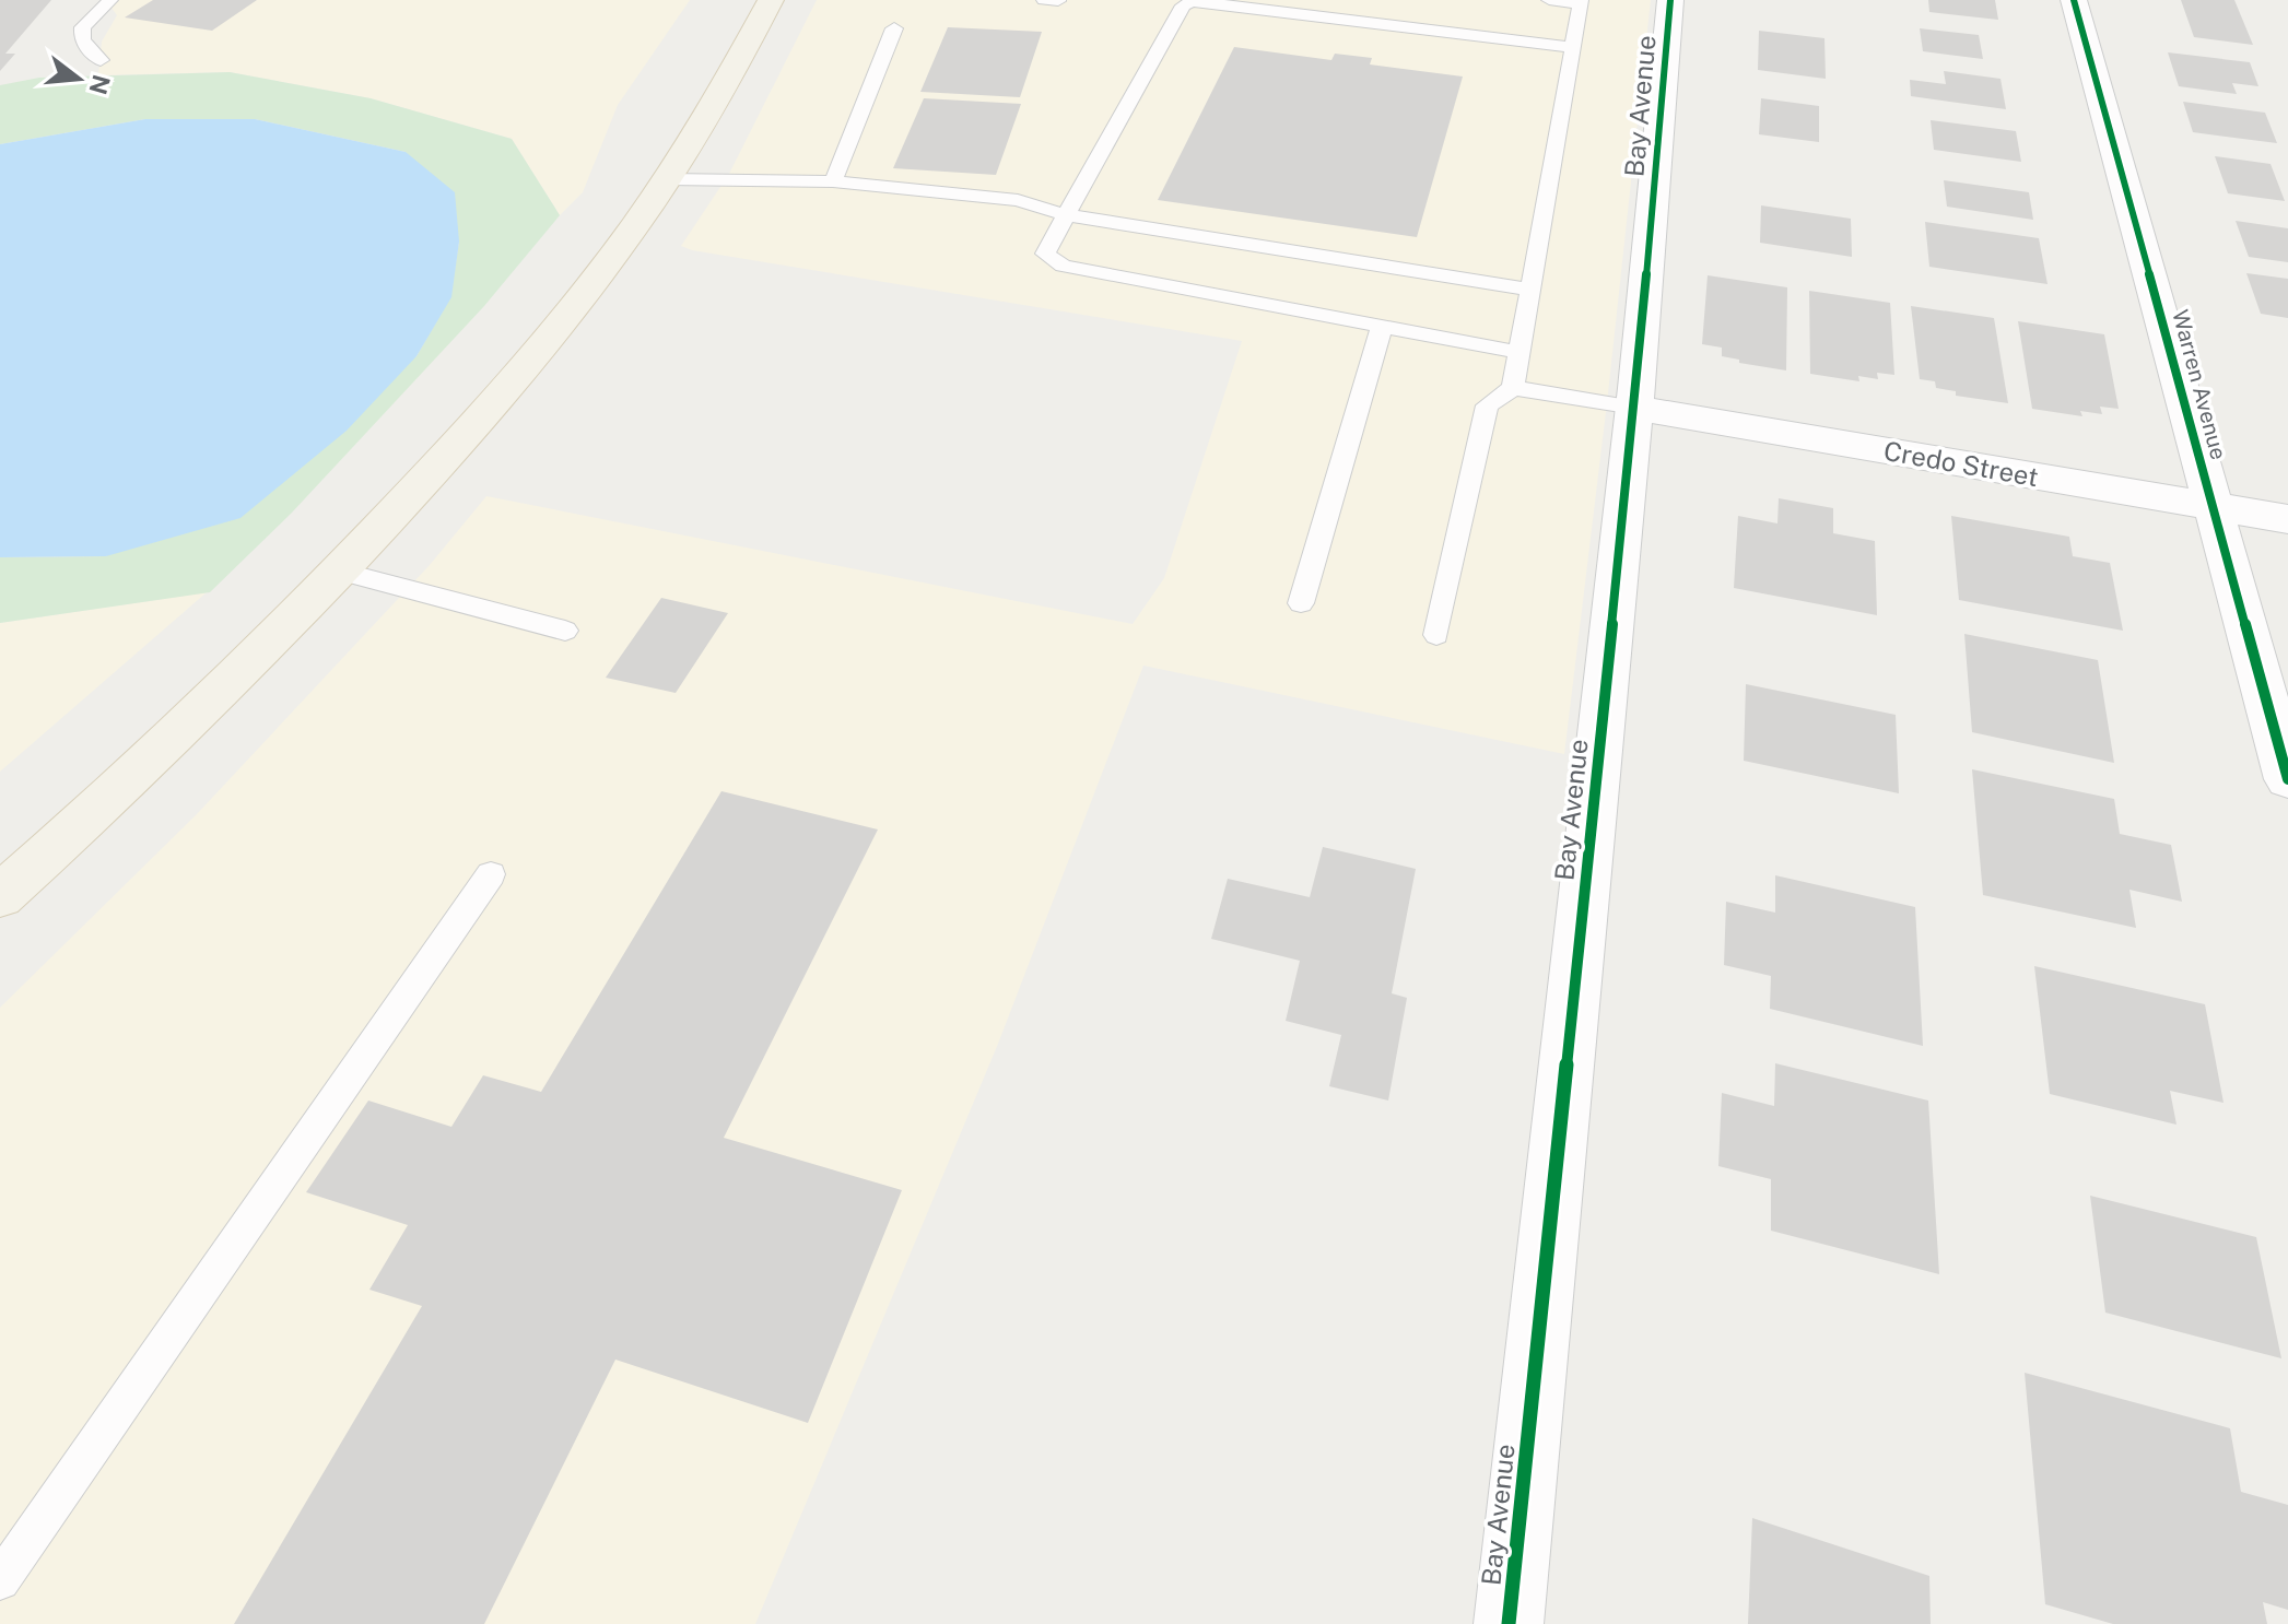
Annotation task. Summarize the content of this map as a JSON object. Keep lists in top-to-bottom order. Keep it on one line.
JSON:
{"streets":{"street":["Bay Avenue","Warren Avenue","Credo Street"]},"crossings":[["Bay Avenue","Credo Street"],["Warren Avenue","Credo Street"]],"north":"right"}
